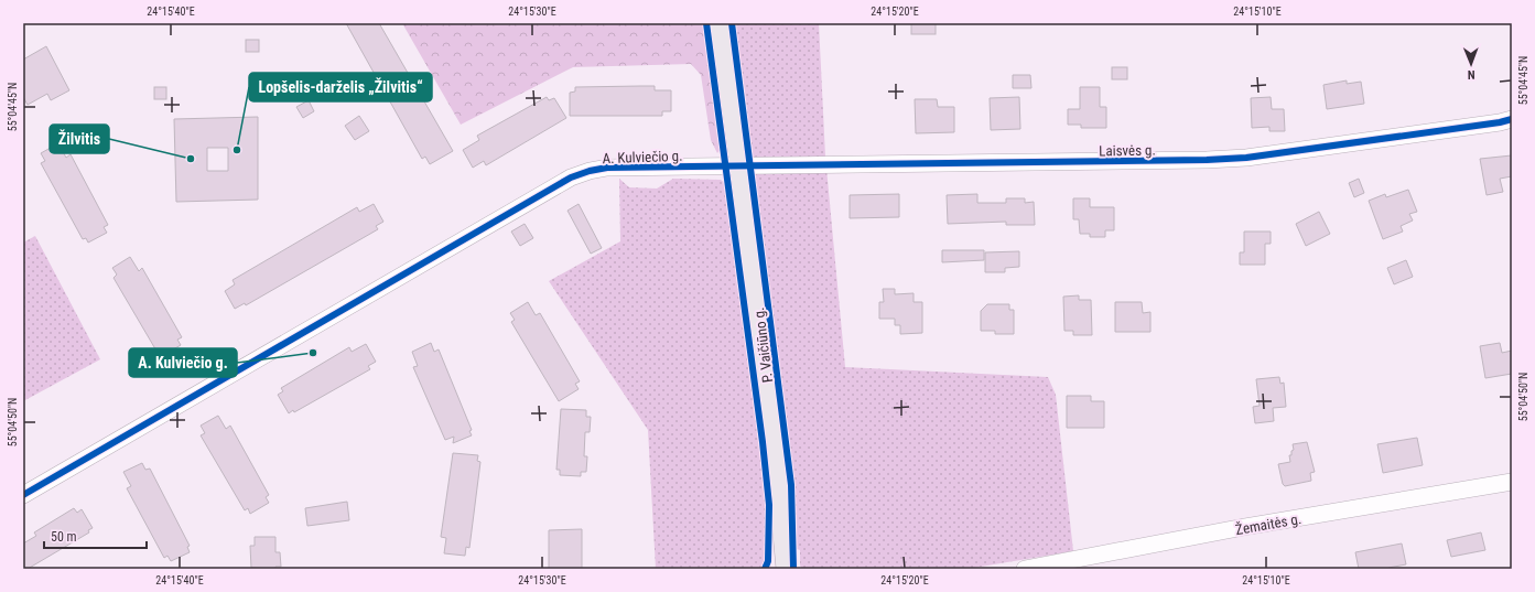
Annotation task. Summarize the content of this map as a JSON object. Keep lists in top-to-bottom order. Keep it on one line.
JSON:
{"streets":{"main road":["P. Vaičiūno g."],"street":["Laisvės g.","A. Kulviečio g.","Žemaitės g."]},"crossings":[["Laisvės g.","A. Kulviečio g."],["Laisvės g.","P. Vaičiūno g."],["A. Kulviečio g.","P. Vaičiūno g."]],"places":["Lopšelis-darželis „Žilvitis“","Žilvitis","A. Kulviečio g."],"scale_bar":"50 m","north":"bottom","coordinates":["24°15'40\"E","24°15'30\"E","24°15'20\"E","24°15'10\"E","55°04'45\"N","55°04'50\"N"]}
